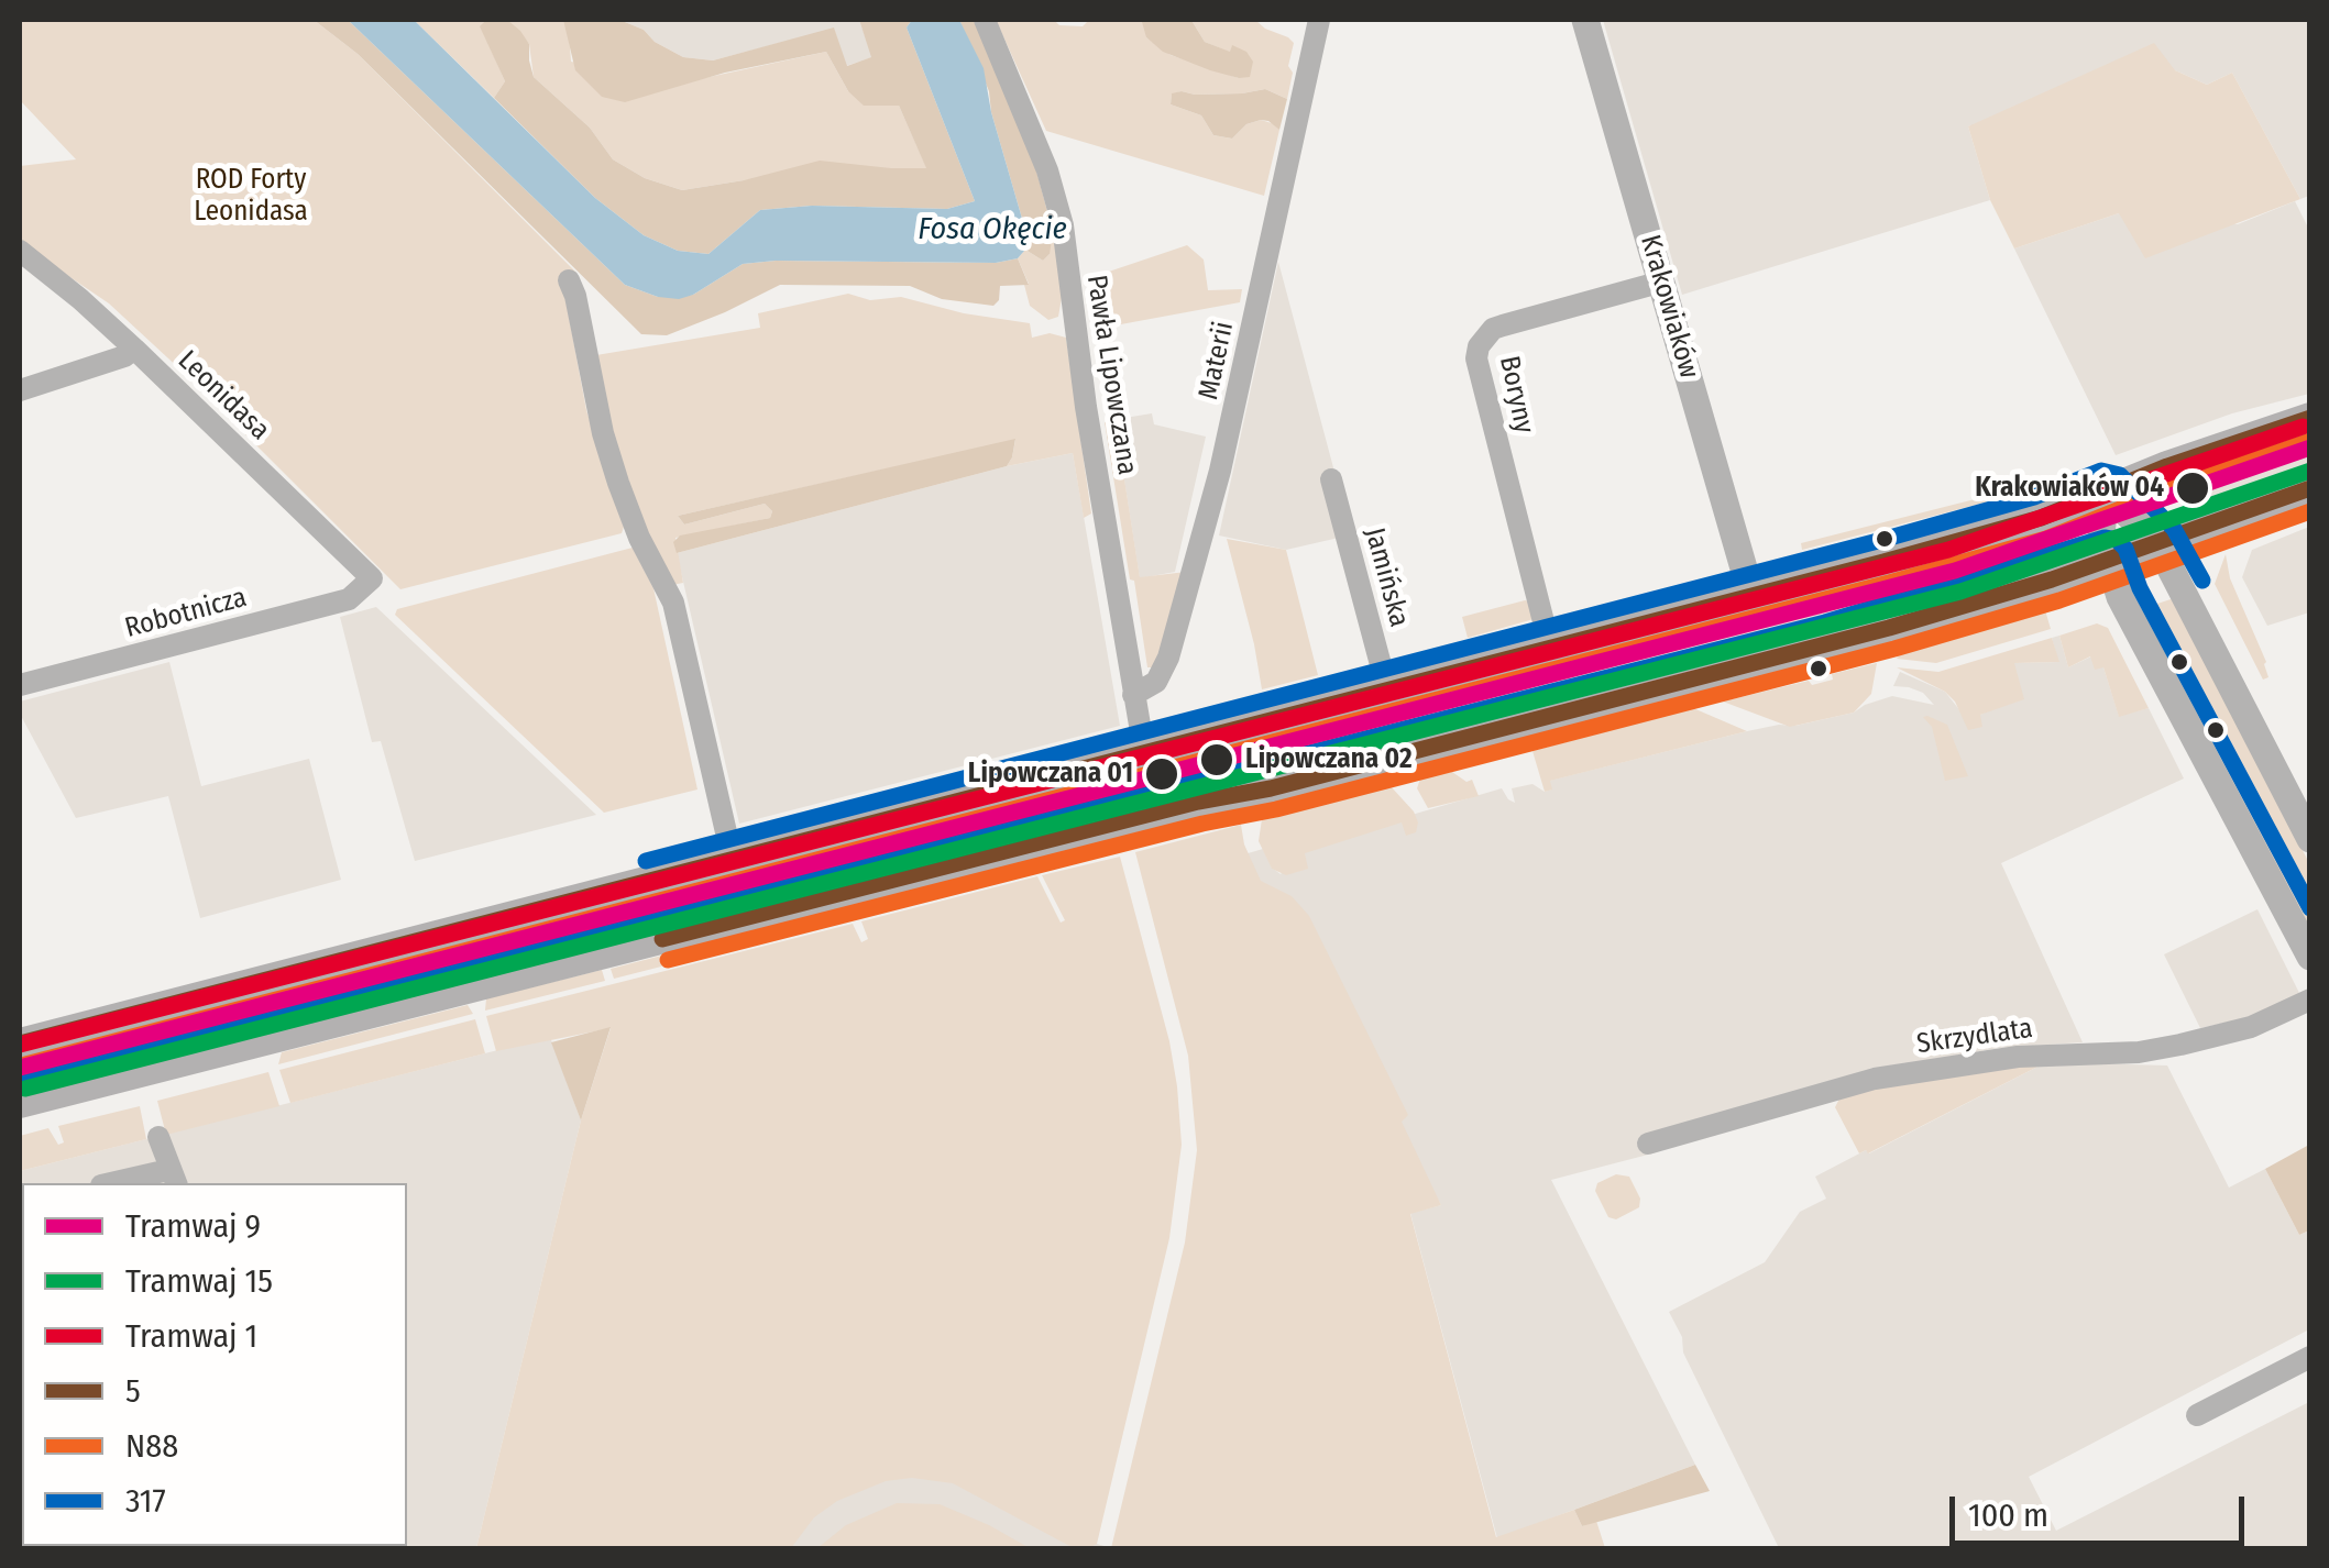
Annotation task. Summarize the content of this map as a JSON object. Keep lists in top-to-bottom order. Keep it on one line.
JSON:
{"streets":{"street":["Krakowiaków","Materii","Pawła Lipowczana","Boryny","Leonidasa","Jamińska","Robotnicza","Skrzydlata"]},"crossings":[["Krakowiaków","Boryny"],["Materii","Pawła Lipowczana"],["Leonidasa","Robotnicza"]],"water":["Fosa Okęcie"],"parks":["ROD Forty Leonidasa"],"places":["Krakowiaków 04","Lipowczana 02","Lipowczana 01"],"lines":["transit line 5","tram line 1","transit line N88","tram line 9","tram line 15","transit line 317"],"legend":["Tramwaj 9","Tramwaj 15","Tramwaj 1","5","N88","317"],"scale_bar":"100 m"}
